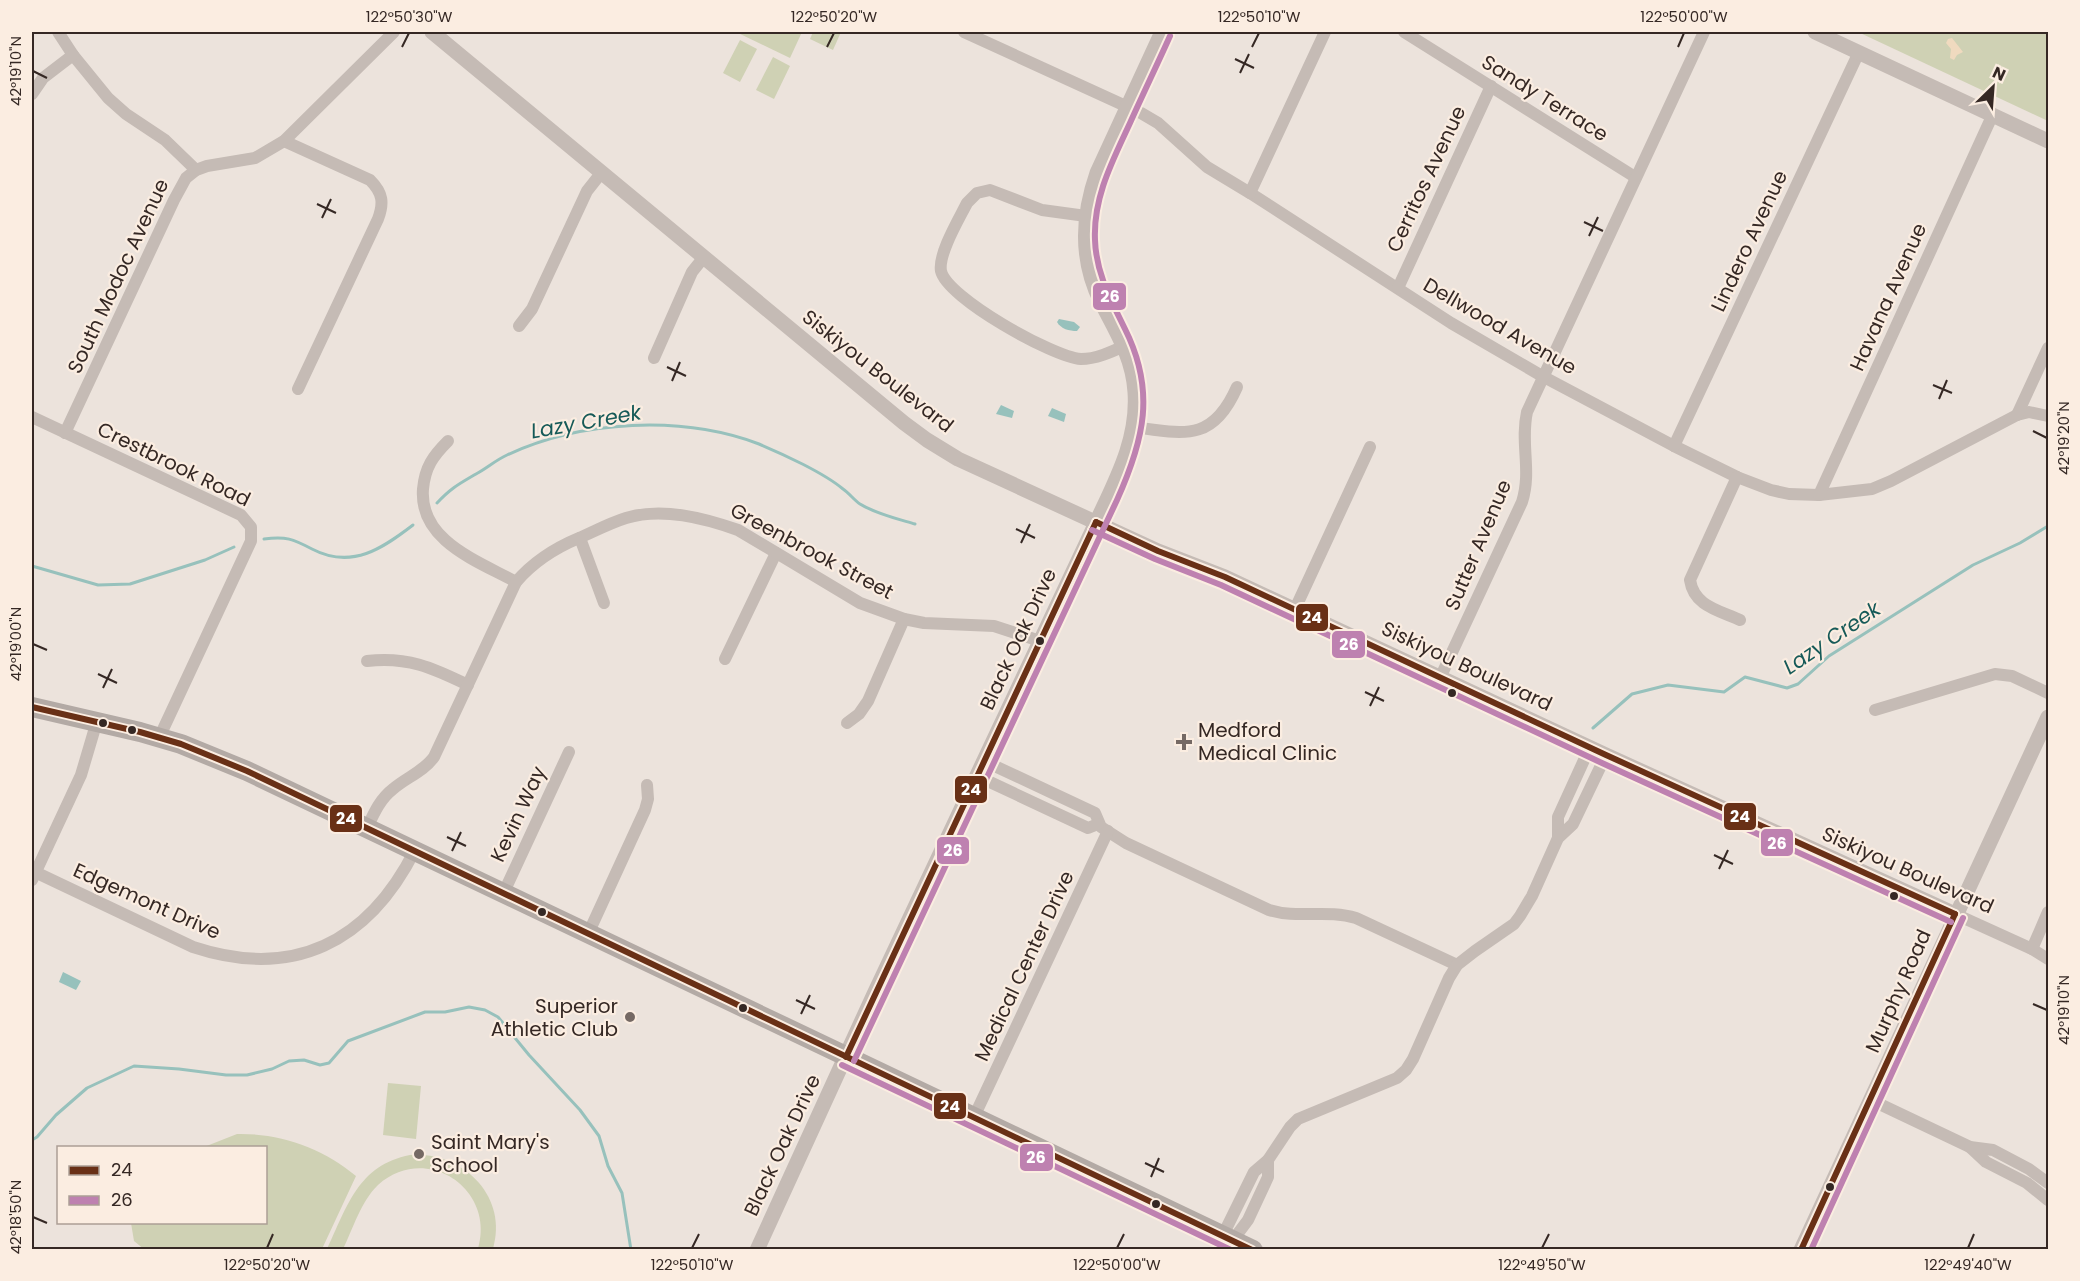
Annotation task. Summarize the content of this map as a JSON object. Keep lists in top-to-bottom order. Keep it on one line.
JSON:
{"streets":{"street":["Sandy Terrace","Cerritos Avenue","Lindero Avenue","South Modoc Avenue","Havana Avenue","Dellwood Avenue","Siskiyou Boulevard","Crestbrook Road","Sutter Avenue","Greenbrook Street","Black Oak Drive","Kevin Way","Edgemont Drive","Medical Center Drive","Murphy Road"]},"crossings":[["Sandy Terrace","Cerritos Avenue"],["Sandy Terrace","Sutter Avenue"],["Cerritos Avenue","Dellwood Avenue"],["Lindero Avenue","Dellwood Avenue"],["South Modoc Avenue","Crestbrook Road"],["Havana Avenue","Dellwood Avenue"],["Dellwood Avenue","Sutter Avenue"],["Dellwood Avenue","Black Oak Drive"],["Siskiyou Boulevard","Sutter Avenue"],["Siskiyou Boulevard","Black Oak Drive"],["Siskiyou Boulevard","Murphy Road"],["Greenbrook Street","Black Oak Drive"]],"water":["Lazy Creek"],"places":{"health":["Medford Medical Clinic"],"other":["Superior Athletic Club","Saint Mary's School"]},"lines":["transit line 26","transit line 24"],"legend":["24","26"],"north":"top right","coordinates":["122°50'30\"W","122°50'20\"W","122°50'10\"W","122°50'00\"W","42°19'10\"N","42°19'20\"N","42°19'00\"N","42°18'50\"N","122°49'50\"W","122°49'40\"W"]}
